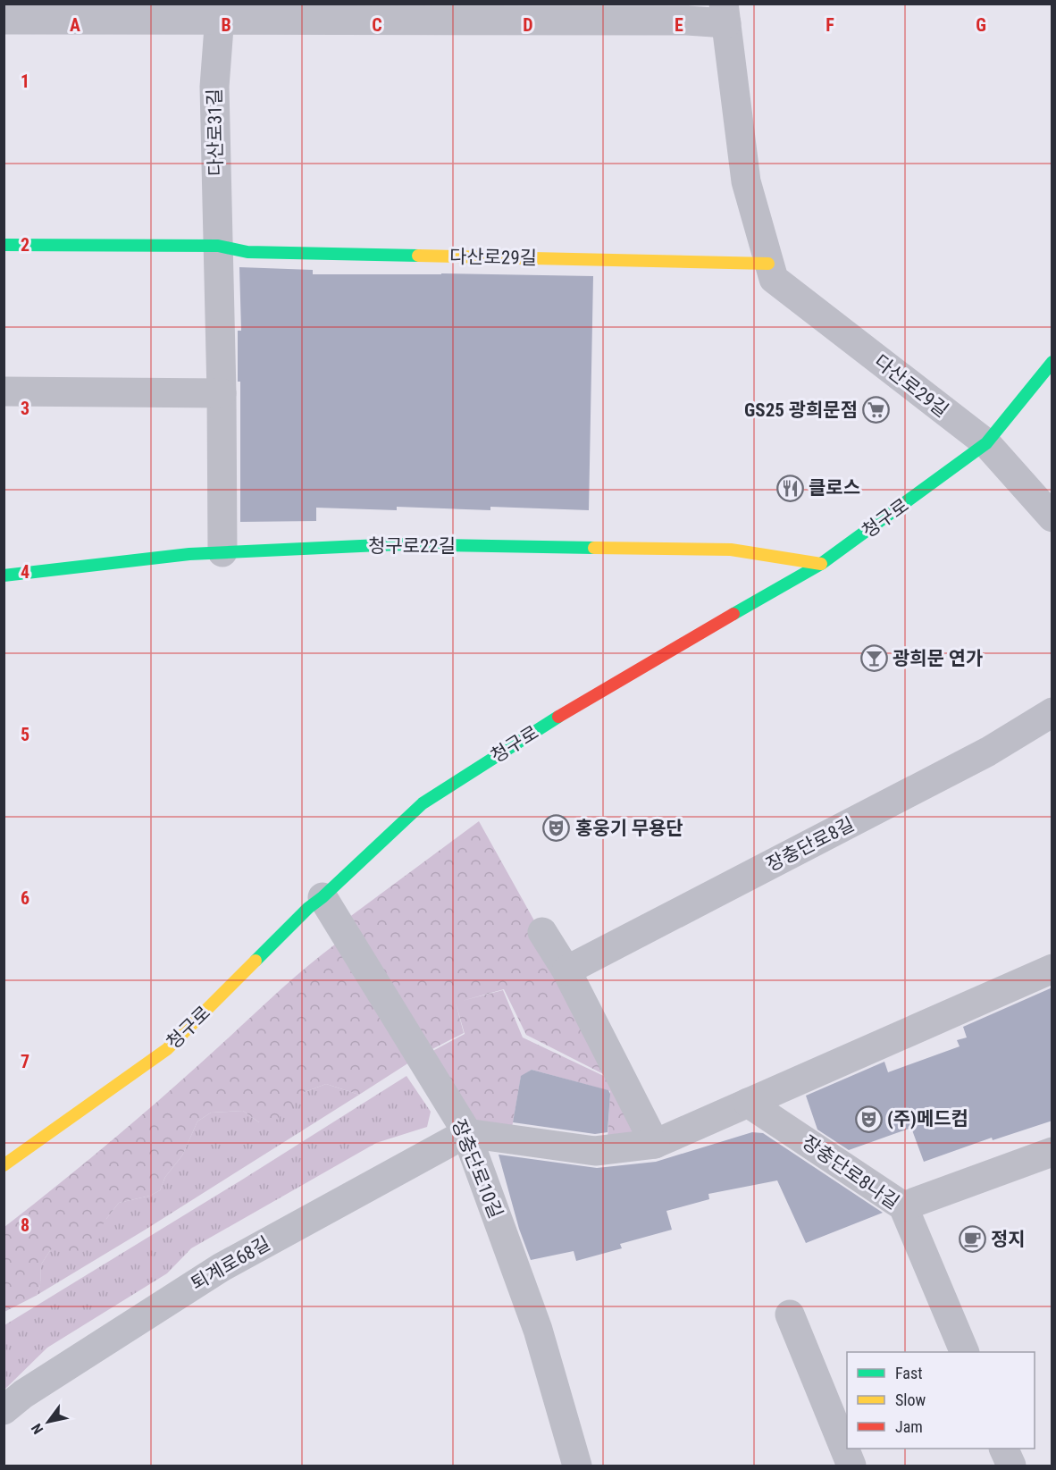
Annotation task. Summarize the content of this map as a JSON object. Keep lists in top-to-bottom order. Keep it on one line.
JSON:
{"streets":{"street":["다산로31길","다산로29길","청구로","청구로22길","장충단로8길","장충단로10길","장충단로8나길","퇴계로68길"]},"crossings":[["다산로31길","다산로29길"],["다산로31길","청구로22길"],["다산로29길","청구로"],["청구로","청구로22길"],["청구로","장충단로10길"],["장충단로10길","퇴계로68길"]],"places":{"supermarket":["GS25 광희문점"],"restaurant":["클로스"],"bar":["광희문 연가"],"theatre":["홍웅기 무용단","(주)메드컴"],"cafe":["정지"]},"legend":["Fast","Slow","Jam"],"north":"bottom left","grid":{"columns":["A","B","C","D","E","F","G"],"rows":["1","2","3","4","5","6","7","8"]}}
